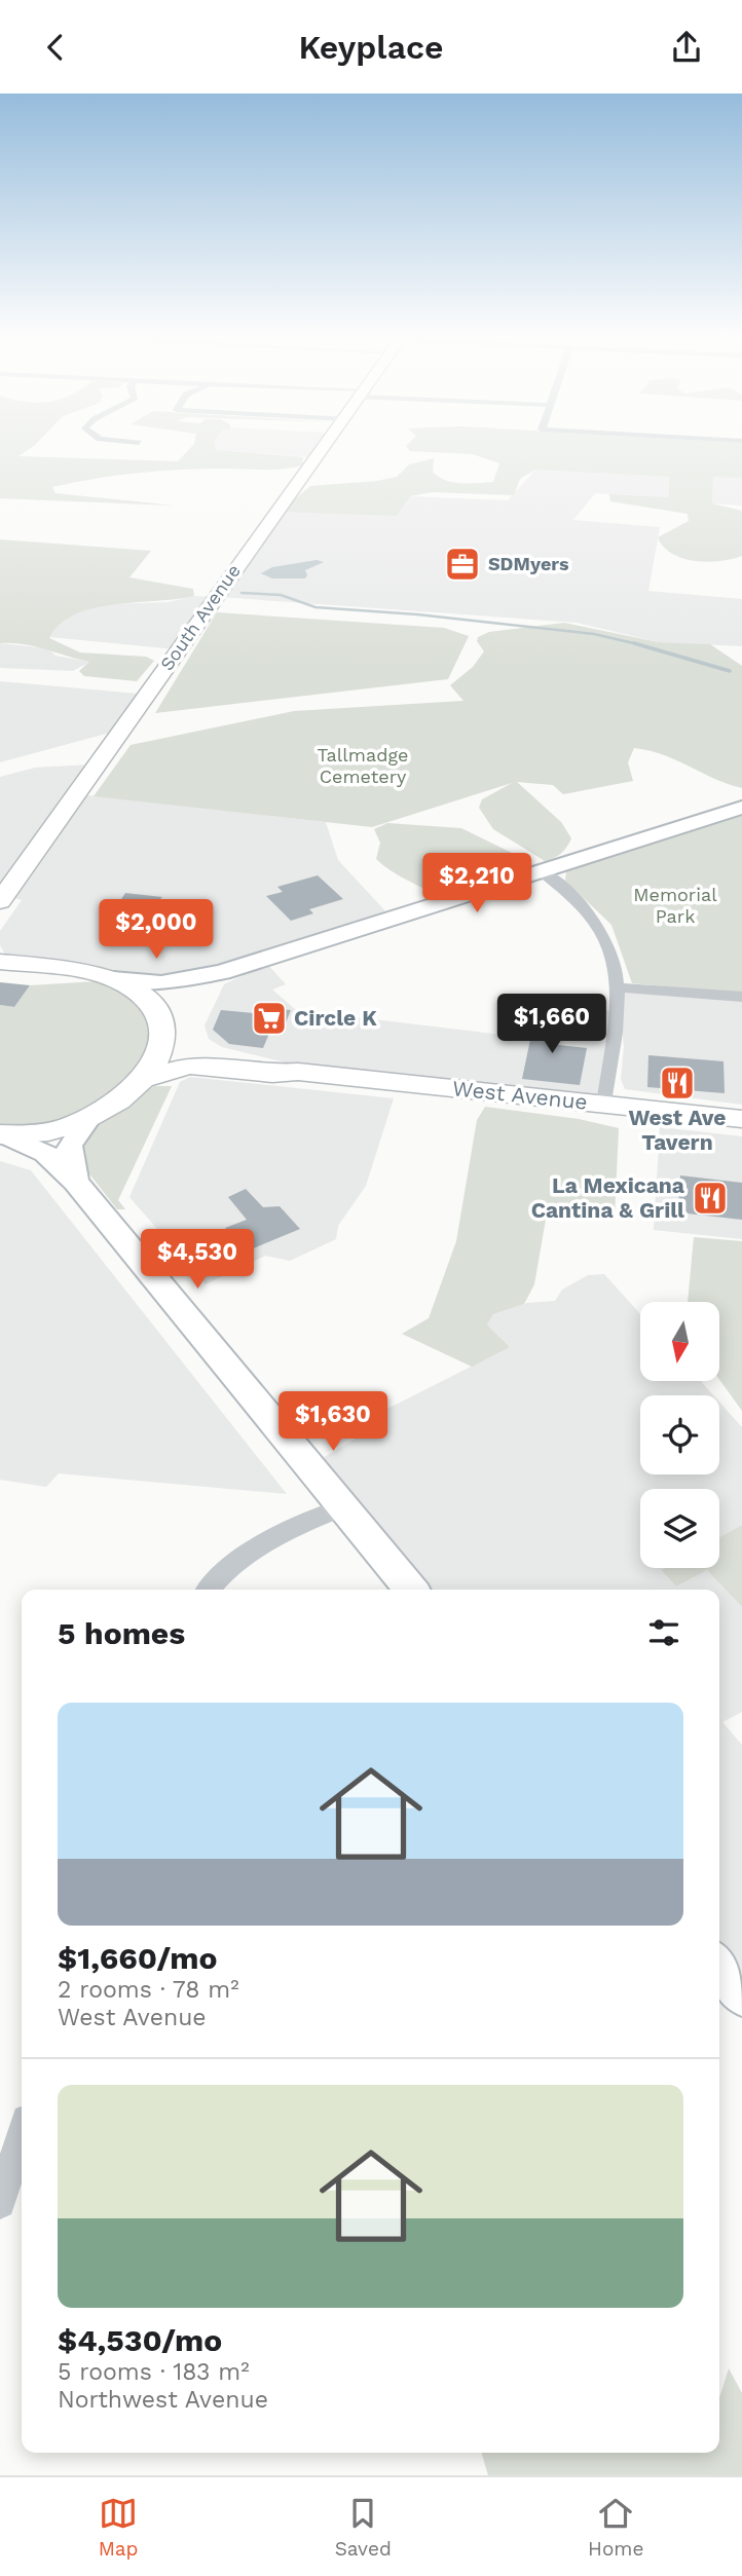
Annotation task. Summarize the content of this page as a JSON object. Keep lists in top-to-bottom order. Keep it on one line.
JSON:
{"streets":{"main road":["South Avenue","West Avenue"]},"parks":["Tallmadge Cemetery","Memorial Park"],"places":{"office":["SDMyers"],"supermarket":["Circle K"],"restaurant":["West Ave Tavern","La Mexicana Cantina & Grill"]},"north":"bottom","page":{"header":"Keyplace","price":["$2,210","$2,000","$1,660","$4,530","$1,630"],"heading":"5 homes","list":[{"name":"$1,660/mo","note":"2 rooms · 78 m² · West Avenue"},{"name":"$4,530/mo","note":"5 rooms · 183 m² · Northwest Avenue"}],"tabs":["Map","Saved","Home"]}}
